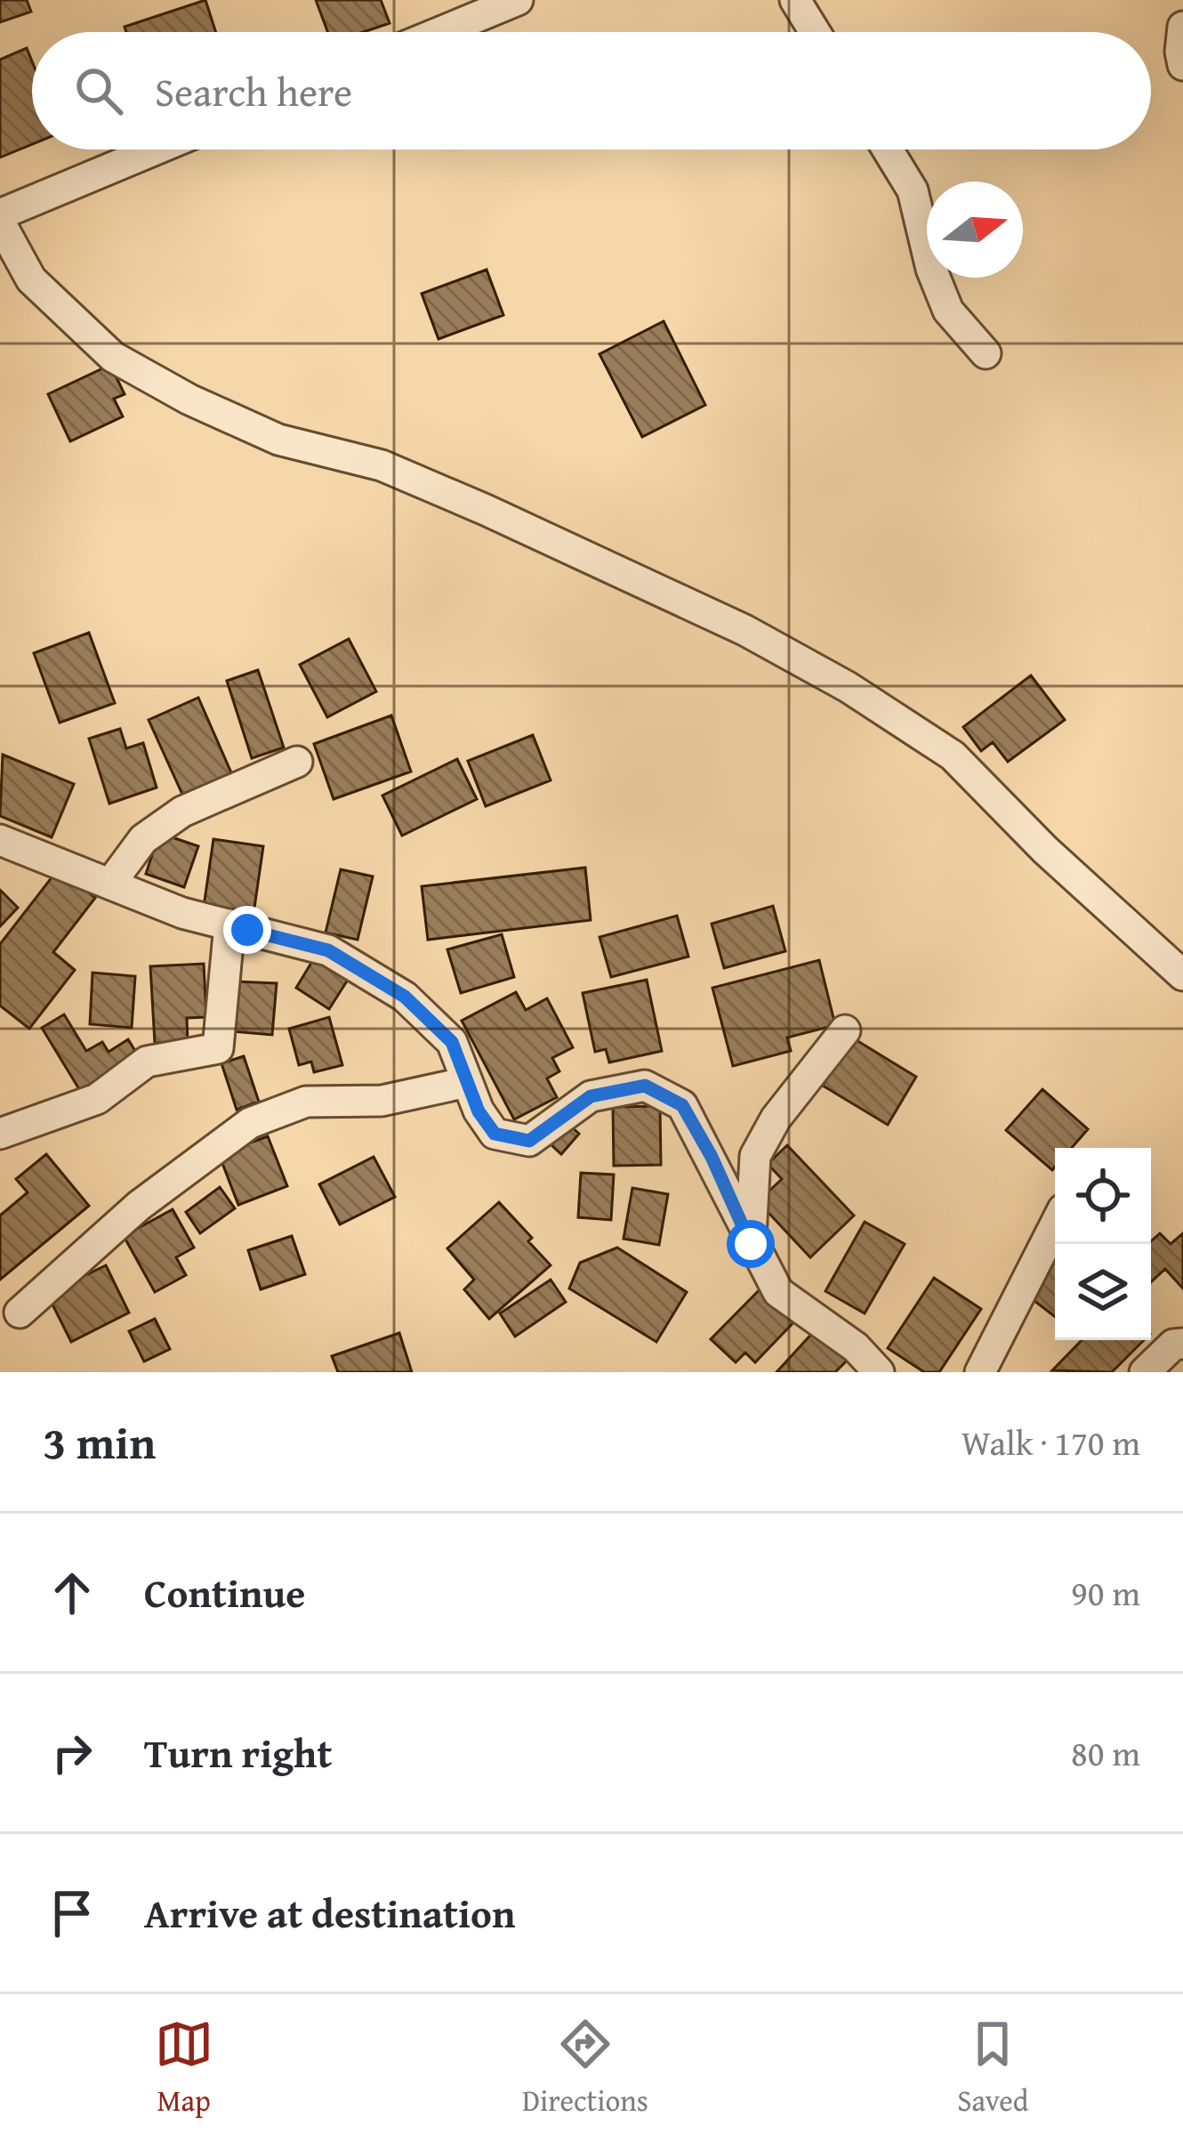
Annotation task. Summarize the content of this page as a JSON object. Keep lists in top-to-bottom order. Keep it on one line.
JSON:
{"north":"right","page":{"search":"Search here","heading":["3 min","Walk · 170 m"],"list":[["Continue","90 m"],["Turn right","80 m"],"Arrive at destination"],"nav":["Map","Directions","Saved"]}}
